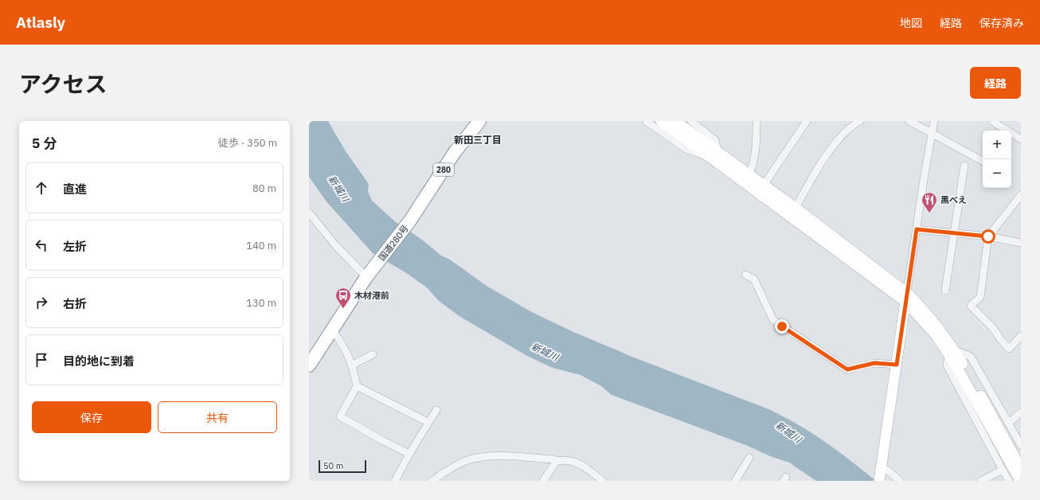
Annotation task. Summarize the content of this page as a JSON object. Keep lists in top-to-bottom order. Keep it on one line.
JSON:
{"streets":{"highway":["280","国道280号"]},"districts":["新田三丁目"],"water":["新城川"],"places":{"restaurant":["黒べえ"],"bus stop":["木材港前"]},"scale_bar":"50 m","page":{"header":"Atlasly","nav":["地図","経路","保存済み"],"title":"アクセス","buttons":["経路",["保存","共有"]],"heading":["5 分","徒歩 · 350 m"],"map_buttons":["+","−"],"list":[["直進","80 m"],["左折","140 m"],["右折","130 m"],"目的地に到着"],"scale":"50 m"}}
